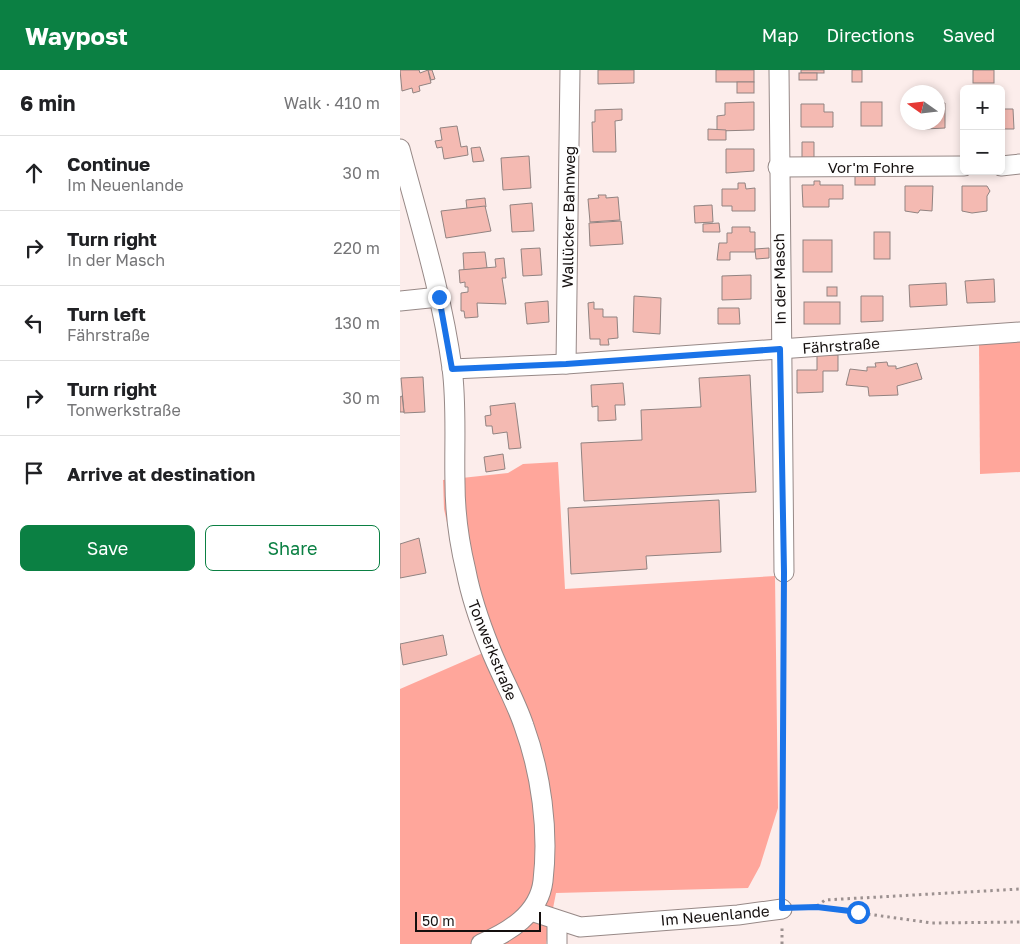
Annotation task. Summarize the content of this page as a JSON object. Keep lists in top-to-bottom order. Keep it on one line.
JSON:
{"streets":{"street":["Vor'm Fohre","Wallücker Bahnweg","In der Masch","Fährstraße","Tonwerkstraße","Im Neuenlande"]},"crossings":[["Vor'm Fohre","In der Masch"],["Wallücker Bahnweg","Fährstraße"],["In der Masch","Fährstraße"],["Fährstraße","Tonwerkstraße"],["Tonwerkstraße","Im Neuenlande"]],"scale_bar":"50 m","north":"left","page":{"header":"Waypost","nav":["Map","Directions","Saved"],"heading":["6 min","Walk · 410 m"],"map_buttons":["+","−"],"list":[["Continue","Im Neuenlande","30 m"],["Turn right","In der Masch","220 m"],["Turn left","Fährstraße","130 m"],["Turn right","Tonwerkstraße","30 m"],"Arrive at destination"],"buttons":["Save","Share"],"scale":"50 m"}}
